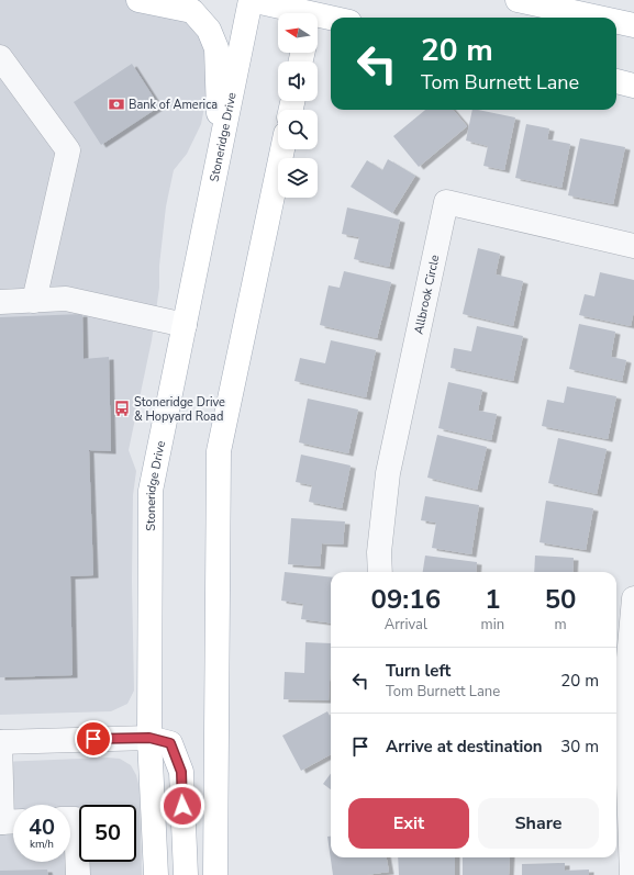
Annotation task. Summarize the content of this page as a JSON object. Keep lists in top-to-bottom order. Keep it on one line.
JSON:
{"streets":{"main road":["Stoneridge Drive"],"street":["Allbrook Circle"]},"places":{"bank":["Bank of America"],"bus stop":["Stoneridge Drive & Hopyard Road"]},"north":"left","page":{"turn":["20 m","Tom Burnett Lane"],"eta":["09:16","Arrival","1","min","50","m"],"list":[{"name":"Turn left","note":"Tom Burnett Lane","value":"20 m"},{"name":"Arrive at destination","value":"30 m"}],"buttons":["Exit","Share"],"speed":"40 km/h","limit":"50"}}
